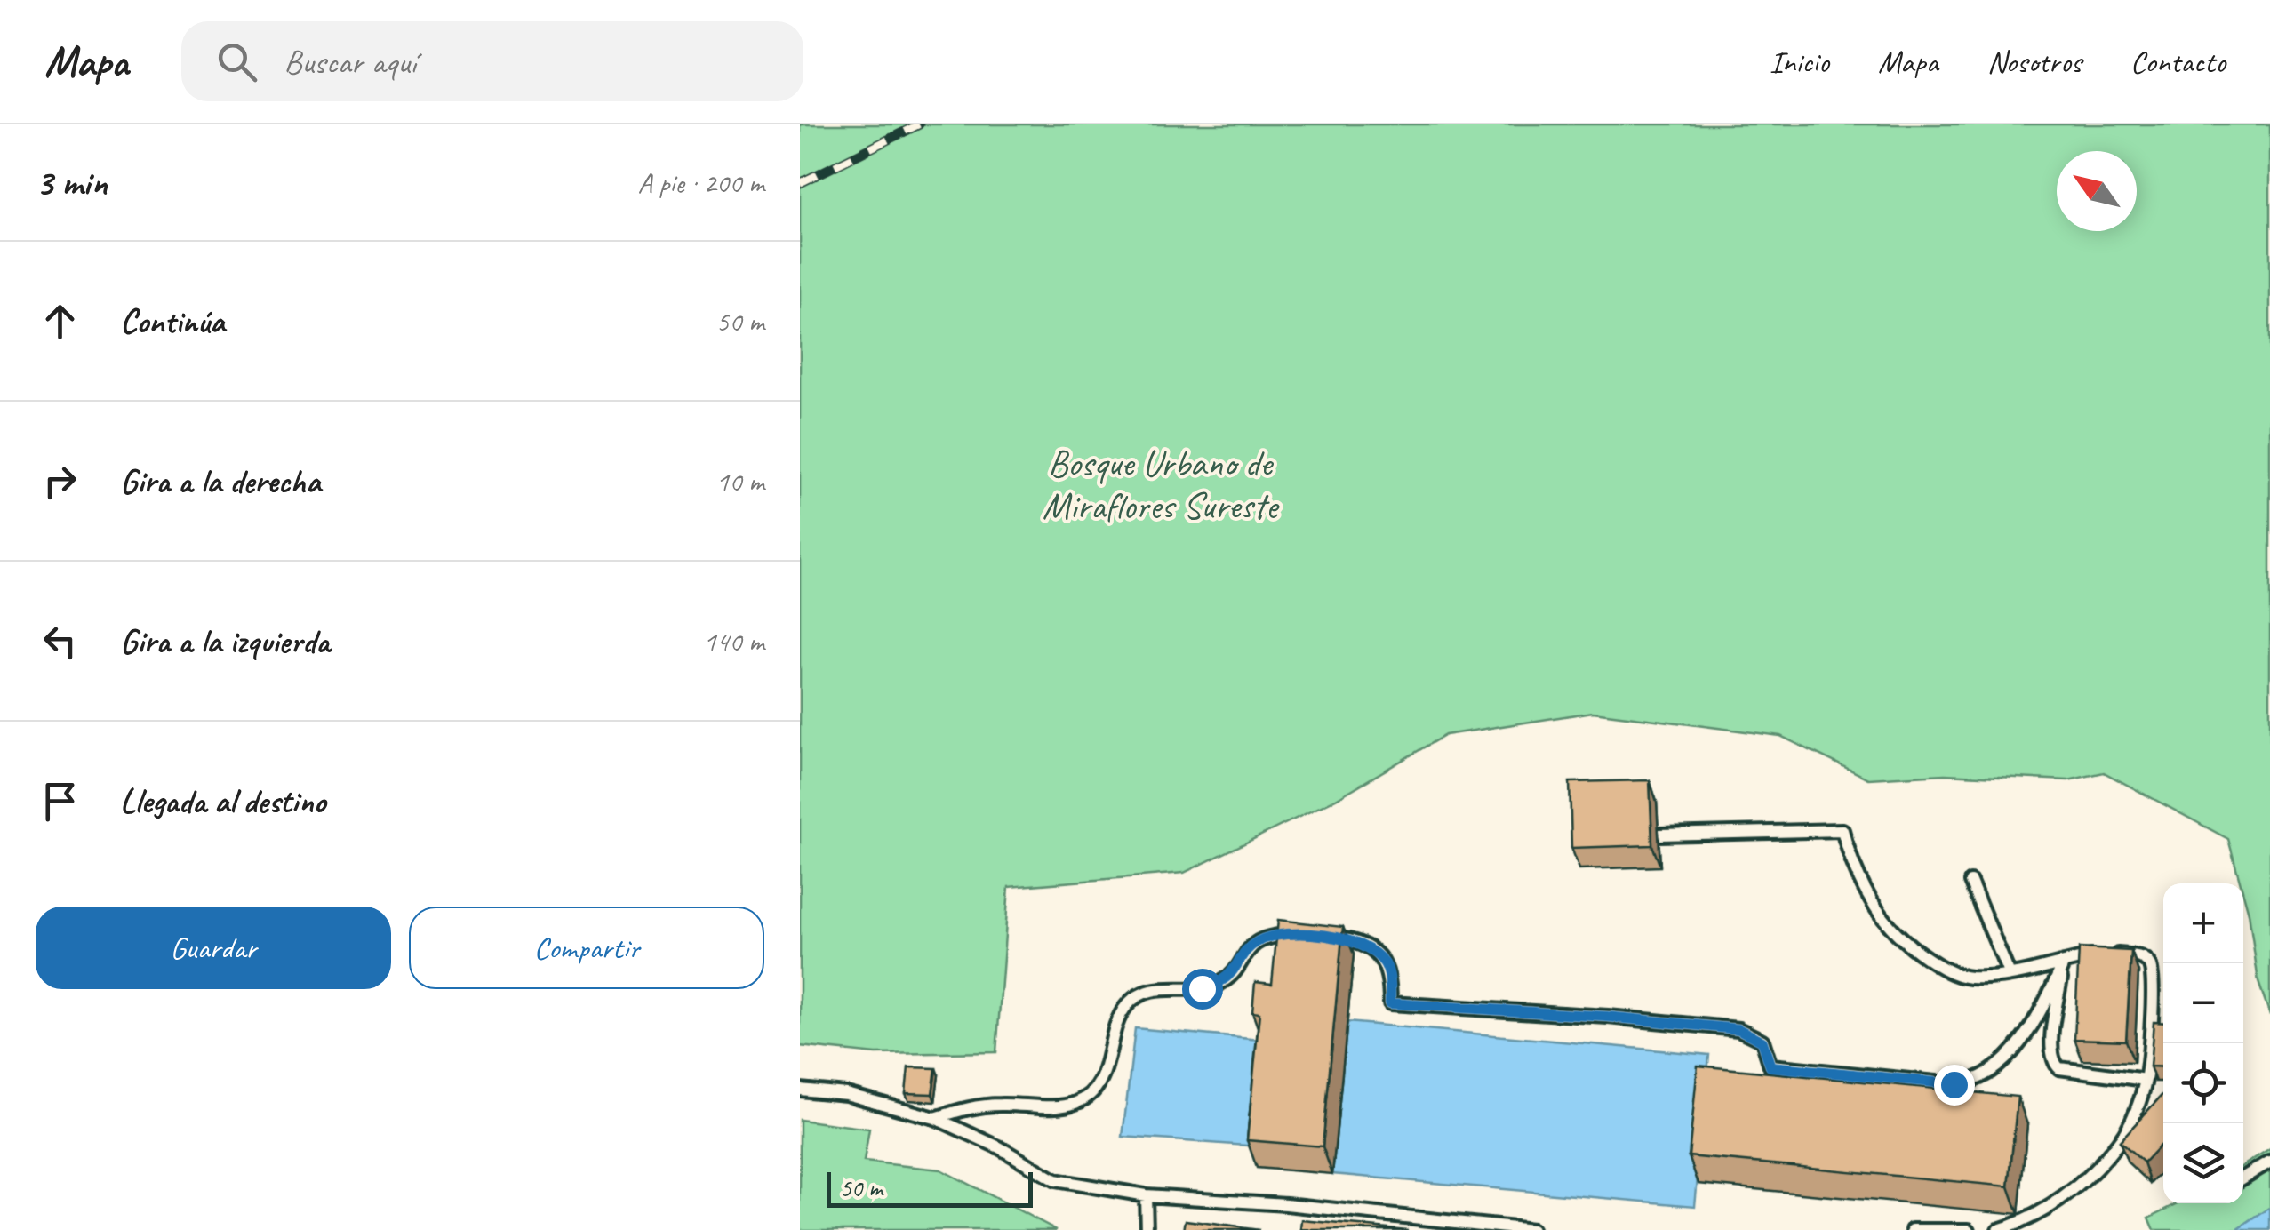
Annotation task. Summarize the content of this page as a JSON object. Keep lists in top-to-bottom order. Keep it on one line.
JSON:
{"parks":["Bosque Urbano de Miraflores Sureste"],"scale_bar":"50 m","north":"top left","page":{"header":"Mapa","search":"Buscar aquí","nav":["Inicio","Mapa","Nosotros","Contacto"],"heading":["3 min","A pie · 200 m"],"list":[["Continúa","50 m"],["Gira a la derecha","10 m"],["Gira a la izquierda","140 m"],"Llegada al destino"],"buttons":["Guardar","Compartir"],"map_buttons":["+","−"],"scale":"50 m"}}
